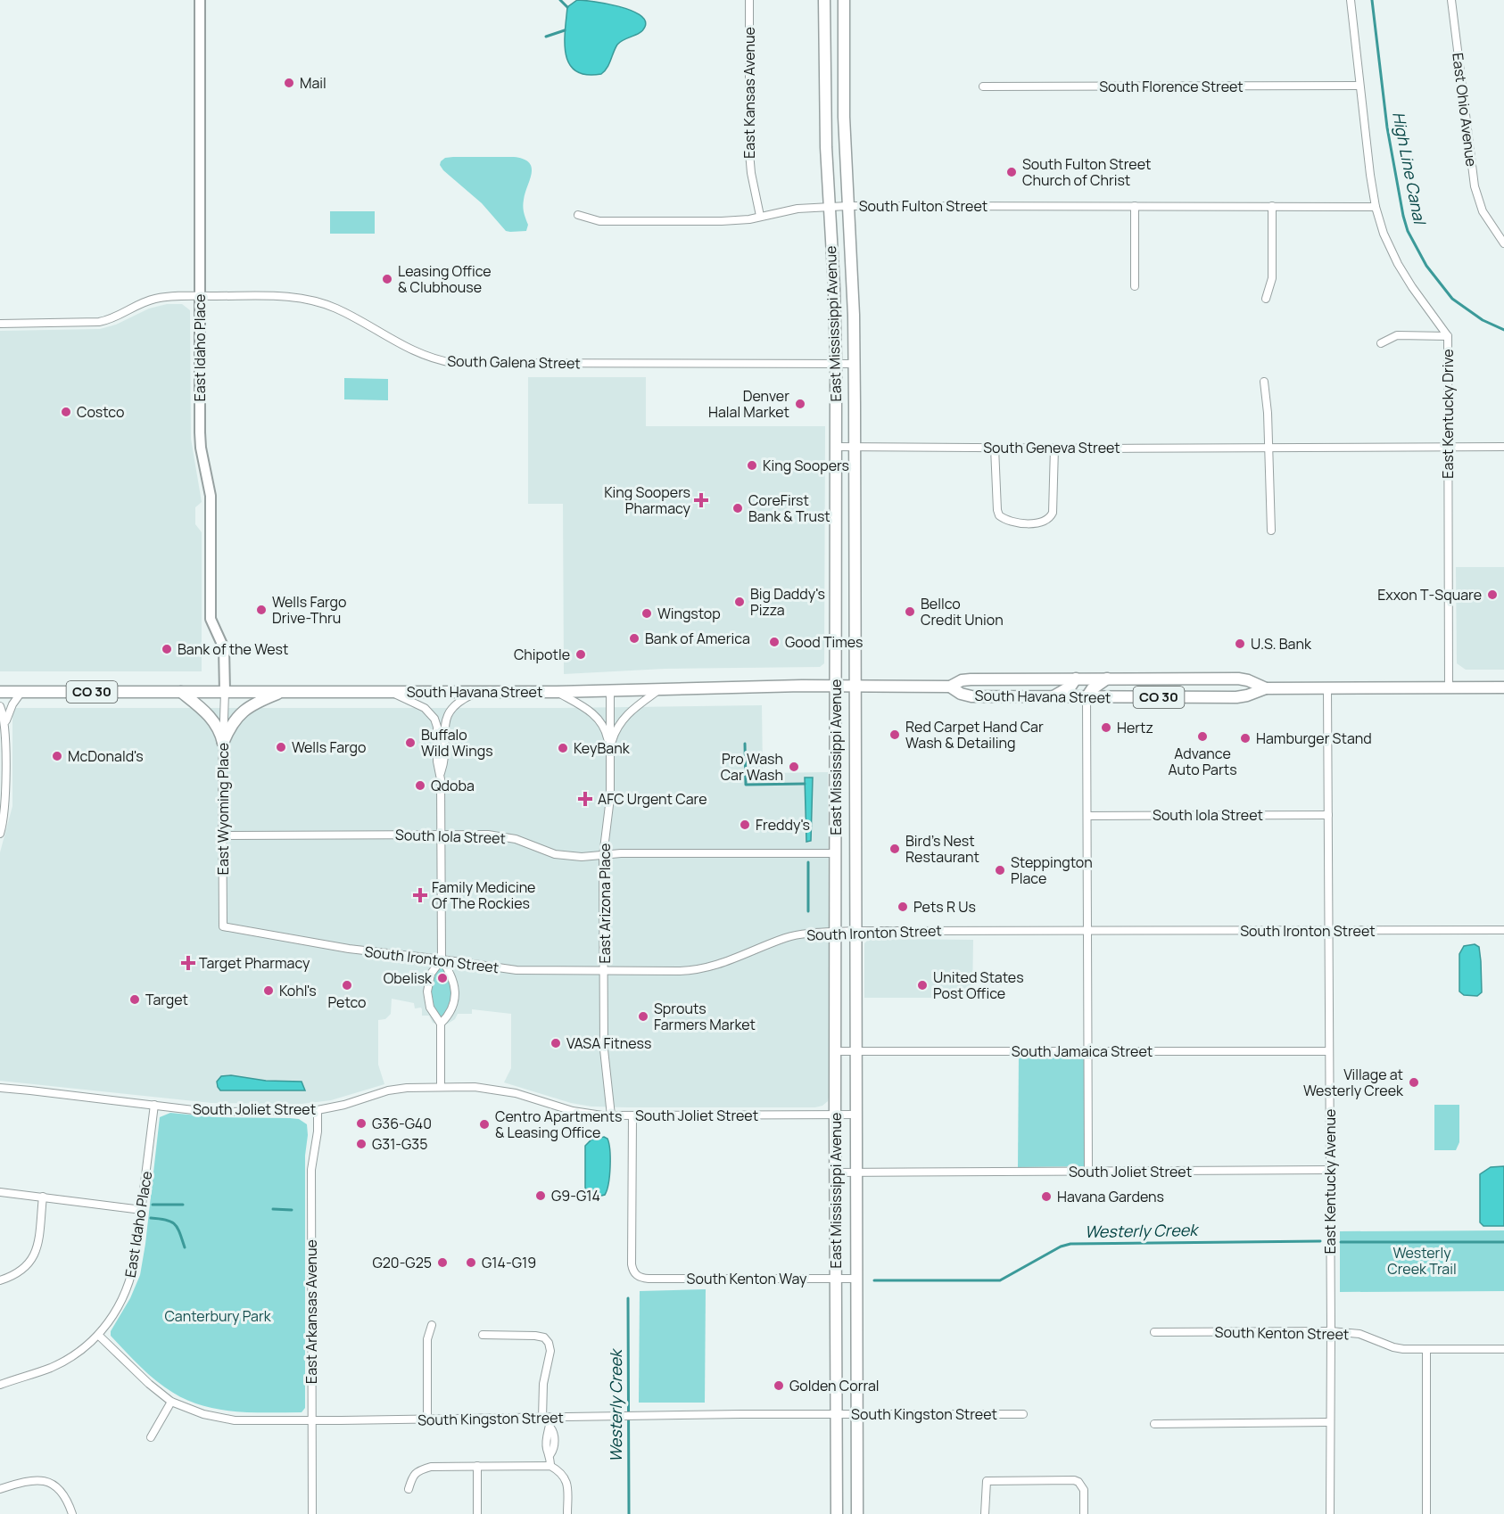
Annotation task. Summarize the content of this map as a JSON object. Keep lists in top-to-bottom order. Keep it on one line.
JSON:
{"streets":{"main road":["East Mississippi Avenue","CO 30","South Havana Street"],"street":["South Florence Street","East Kansas Avenue","East Ohio Avenue","South Fulton Street","East Idaho Place","South Galena Street","East Kentucky Drive","South Geneva Street","East Wyoming Place","South Iola Street","East Arizona Place","South Ironton Street","South Jamaica Street","South Joliet Street","East Kentucky Avenue","South Kenton Way","East Arkansas Avenue","South Kenton Street","South Kingston Street"]},"crossings":[["South Florence Street","East Kentucky Drive"],["East Kansas Avenue","South Fulton Street"],["South Fulton Street","East Mississippi Avenue"],["South Fulton Street","East Kentucky Drive"],["East Mississippi Avenue","South Galena Street"],["East Mississippi Avenue","South Geneva Street"],["East Mississippi Avenue","South Havana Street"],["East Mississippi Avenue","South Iola Street"],["East Mississippi Avenue","South Ironton Street"],["East Mississippi Avenue","South Jamaica Street"],["East Mississippi Avenue","South Joliet Street"],["East Mississippi Avenue","South Kenton Way"],["East Mississippi Avenue","South Kingston Street"],["East Idaho Place","South Galena Street"],["East Idaho Place","South Havana Street"],["East Idaho Place","East Wyoming Place"],["East Idaho Place","South Joliet Street"],["East Idaho Place","South Kingston Street"],["East Kentucky Drive","South Geneva Street"],["East Kentucky Drive","South Havana Street"],["South Havana Street","East Wyoming Place"],["South Havana Street","East Arizona Place"],["South Havana Street","East Kentucky Avenue"],["East Wyoming Place","South Iola Street"],["East Wyoming Place","South Ironton Street"],["South Iola Street","East Arizona Place"],["South Iola Street","East Kentucky Avenue"],["East Arizona Place","South Ironton Street"],["East Arizona Place","South Joliet Street"],["South Ironton Street","East Kentucky Avenue"],["South Jamaica Street","East Kentucky Avenue"],["South Joliet Street","East Kentucky Avenue"],["South Joliet Street","South Kenton Way"],["South Joliet Street","East Arkansas Avenue"],["East Kentucky Avenue","South Kenton Street"],["East Arkansas Avenue","South Kingston Street"]],"water":["High Line Canal","Westerly Creek"],"parks":["Westerly Creek Trail","Canterbury Park"],"places":{"other":["Mail","South Fulton Street Church of Christ","Leasing Office & Clubhouse","Denver Halal Market","Costco","King Soopers","CoreFirst Bank & Trust","Exxon T-Square","Big Daddy's Pizza","Wells Fargo Drive-Thru","Bellco Credit Union","Wingstop","Bank of America","Good Times","U.S. Bank","Bank of the West","Chipotle","Hertz","Red Carpet Hand Car Wash & Detailing","Advance Auto Parts","Hamburger Stand","Buffalo Wild Wings","Wells Fargo","KeyBank","McDonald's","Pro Wash Car Wash","Qdoba","Freddy's","Bird's Nest Restaurant","Steppington Place","Pets R Us","Obelisk","Petco","United States Post Office","Kohl's","Target","Sprouts Farmers Market","VASA Fitness","Village at Westerly Creek","G36-G40","Centro Apartments & Leasing Office","G31-G35","G9-G14","Havana Gardens","G20-G25","G14-G19","Golden Corral"],"health":["King Soopers Pharmacy","AFC Urgent Care","Family Medicine Of The Rockies","Target Pharmacy"]}}
